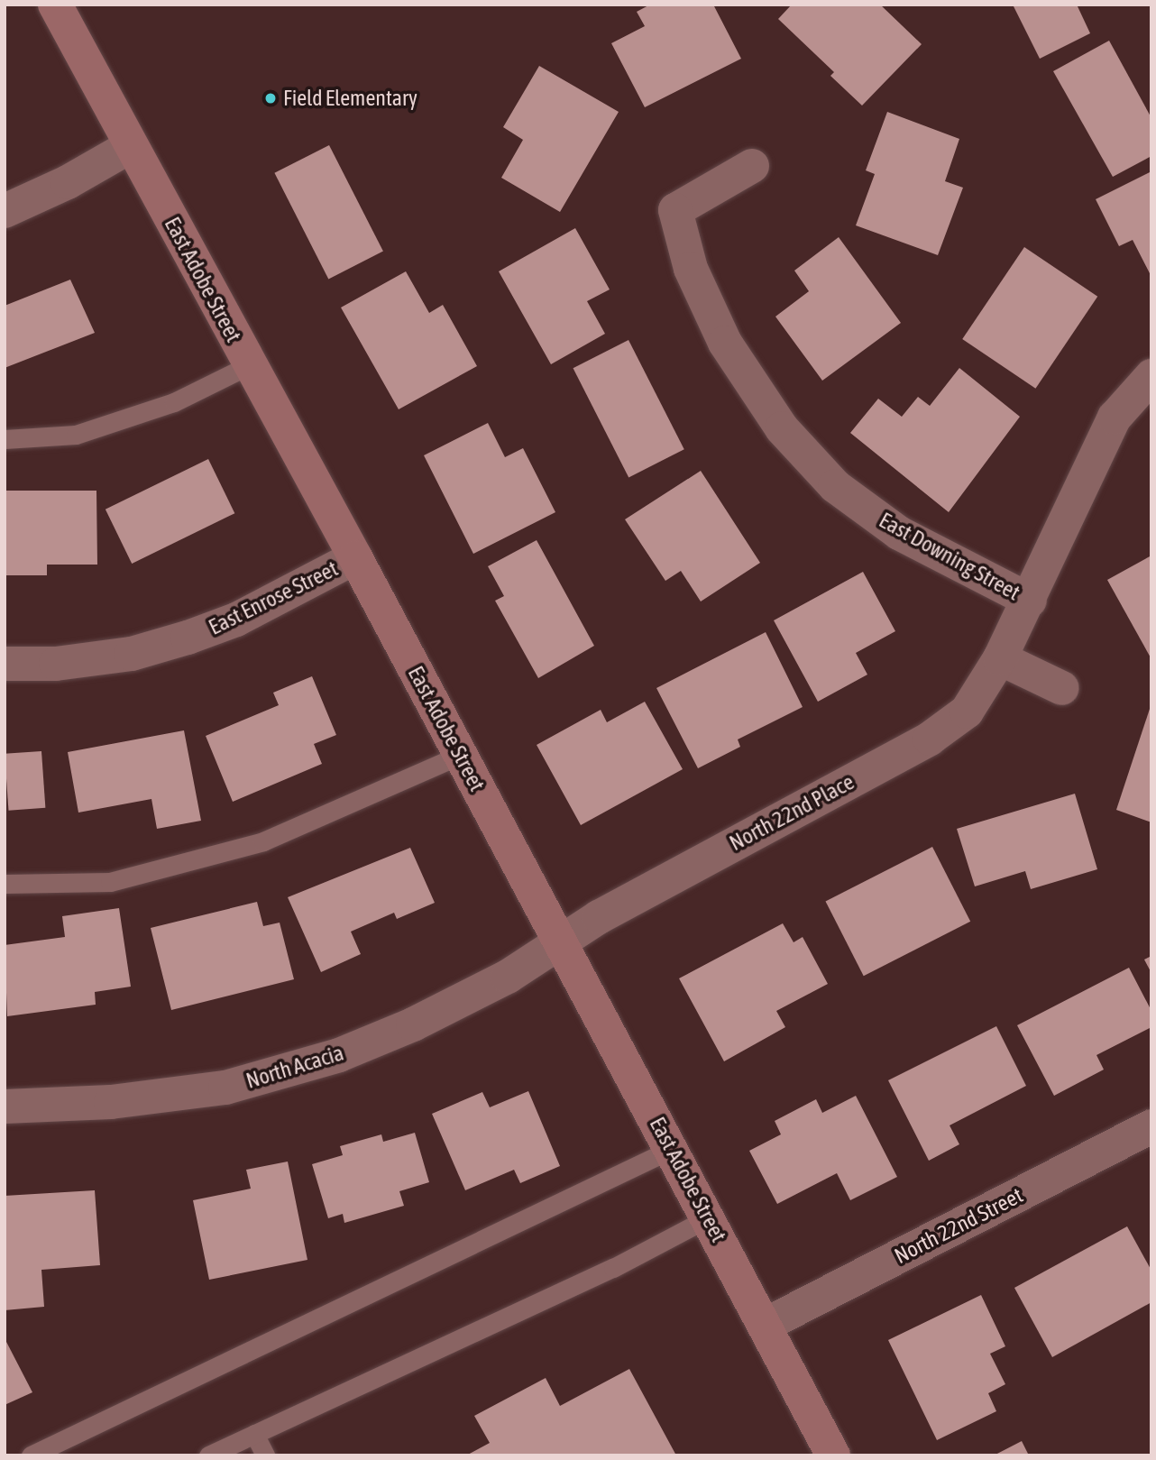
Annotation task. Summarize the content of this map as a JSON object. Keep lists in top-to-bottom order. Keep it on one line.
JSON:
{"streets":{"street":["East Adobe Street","East Downing Street","East Enrose Street","North 22nd Place","North Acacia","North 22nd Street"]},"crossings":[["East Adobe Street","East Enrose Street"],["East Adobe Street","North 22nd Place"],["East Adobe Street","North Acacia"],["East Adobe Street","North 22nd Street"],["East Downing Street","North 22nd Place"],["North 22nd Place","North Acacia"]],"places":["Field Elementary"]}
